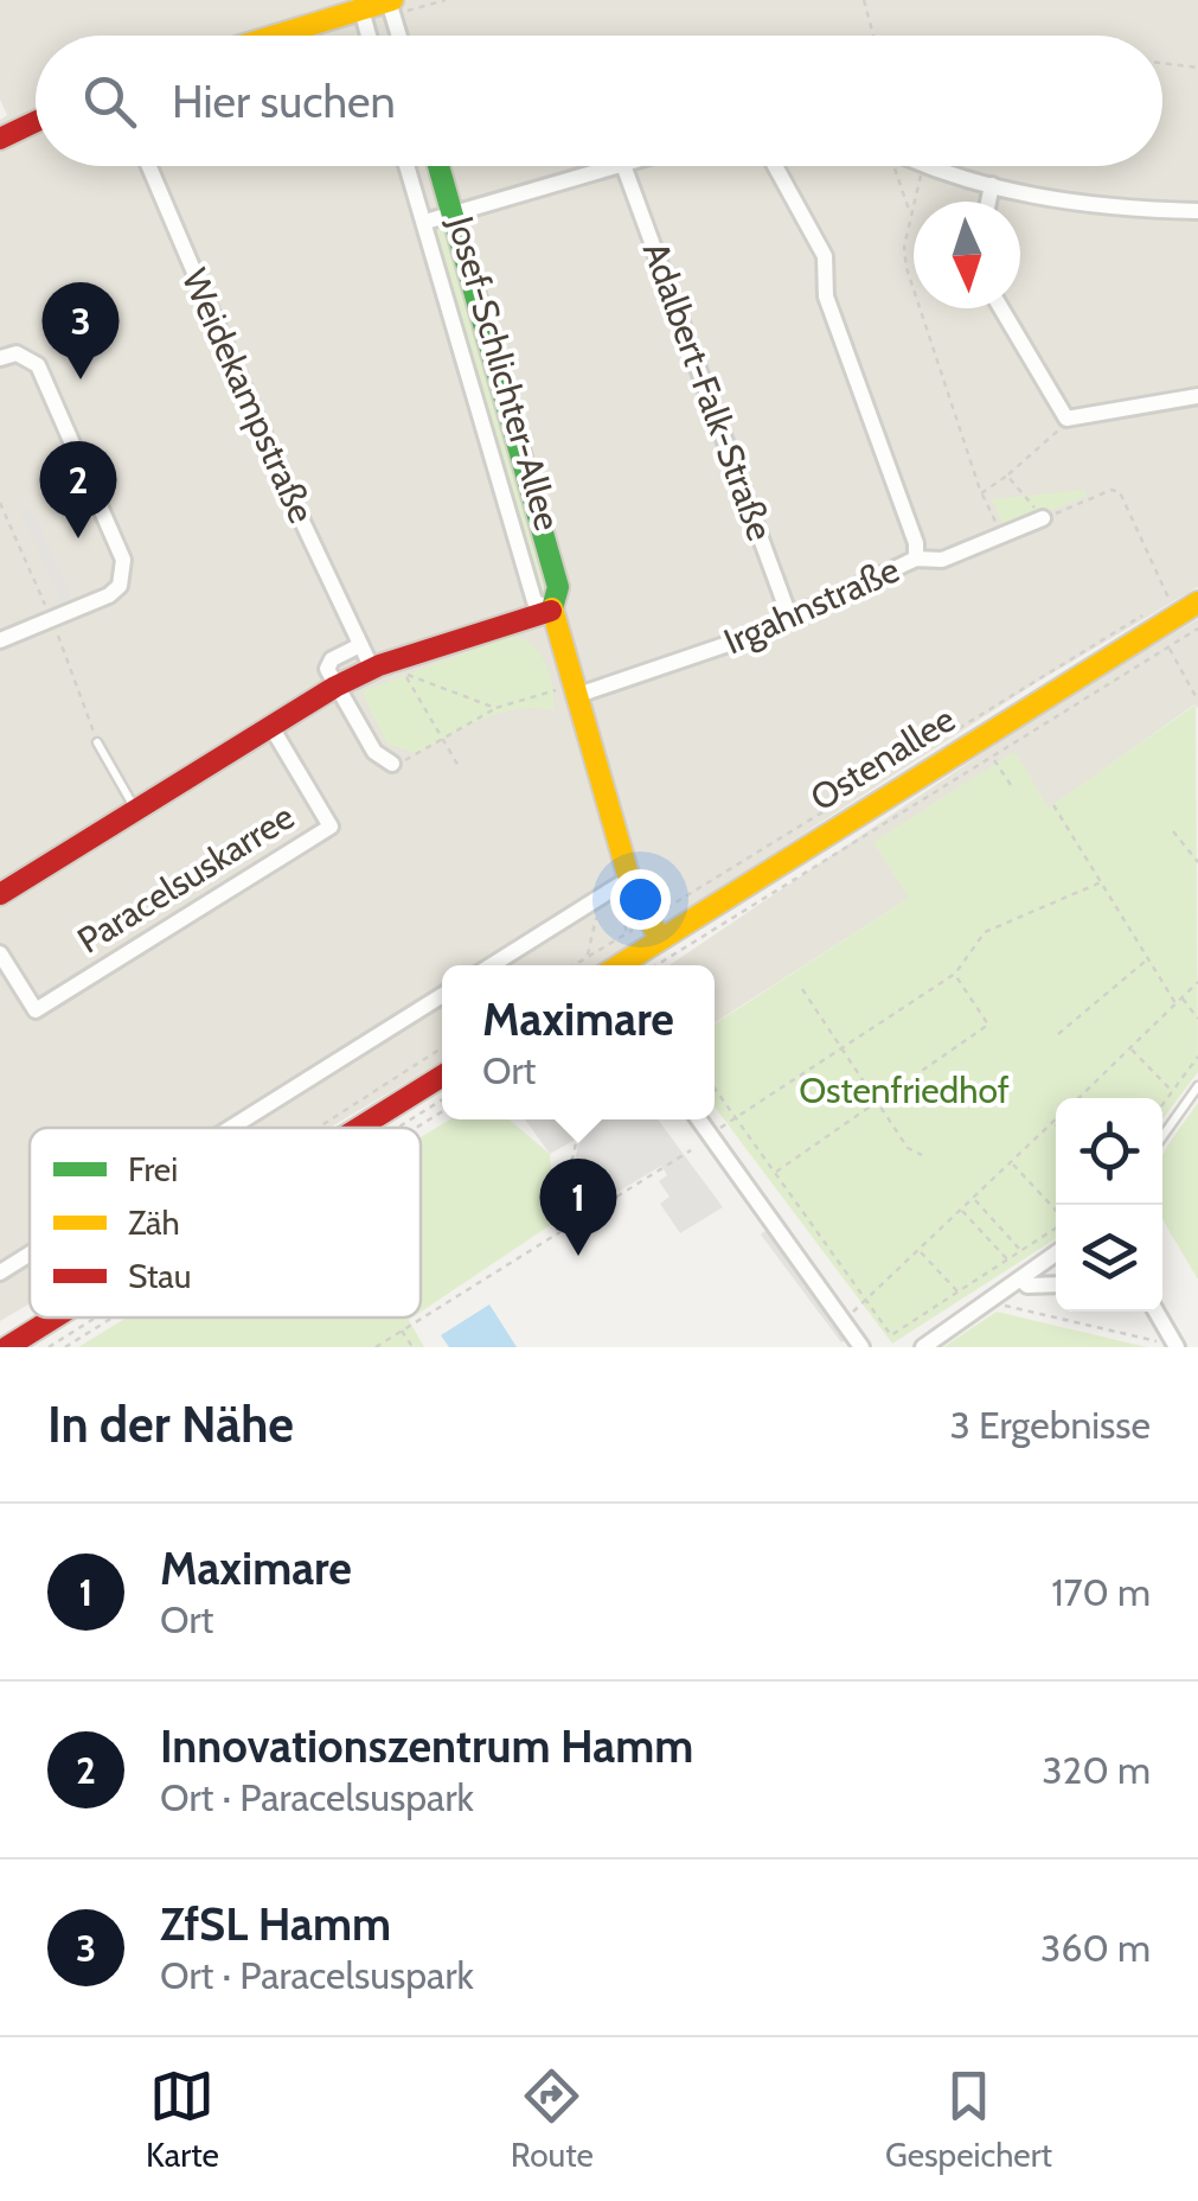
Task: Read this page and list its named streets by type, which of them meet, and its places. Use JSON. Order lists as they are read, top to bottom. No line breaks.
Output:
{"streets":{"street":["Josef-Schlichter-Allee","Adalbert-Falk-Straße","Weidekampstraße","Irgahnstraße","Ostenallee","Paracelsuskarree"]},"crossings":[["Josef-Schlichter-Allee","Irgahnstraße"],["Josef-Schlichter-Allee","Ostenallee"],["Adalbert-Falk-Straße","Irgahnstraße"]],"parks":["Ostenfriedhof"],"legend":["Frei","Zäh","Stau"],"north":"bottom","page":{"search":"Hier suchen","pins":["3","2","1"],"popup":["Maximare","Ort"],"heading":["In der Nähe","3 Ergebnisse"],"list":[{"mark":"1","name":"Maximare","note":"Ort","value":"170 m"},{"mark":"2","name":"Innovationszentrum Hamm","note":"Ort · Paracelsuspark","value":"320 m"},{"mark":"3","name":"ZfSL Hamm","note":"Ort · Paracelsuspark","value":"360 m"}],"nav":["Karte","Route","Gespeichert"]}}
